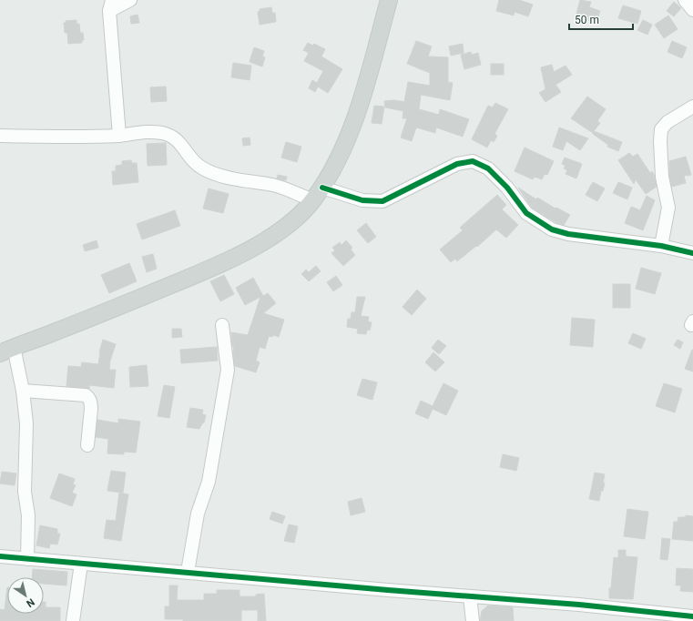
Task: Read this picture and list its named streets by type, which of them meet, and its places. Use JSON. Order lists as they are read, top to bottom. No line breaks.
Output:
{"scale_bar":"50 m","north":"bottom right"}
